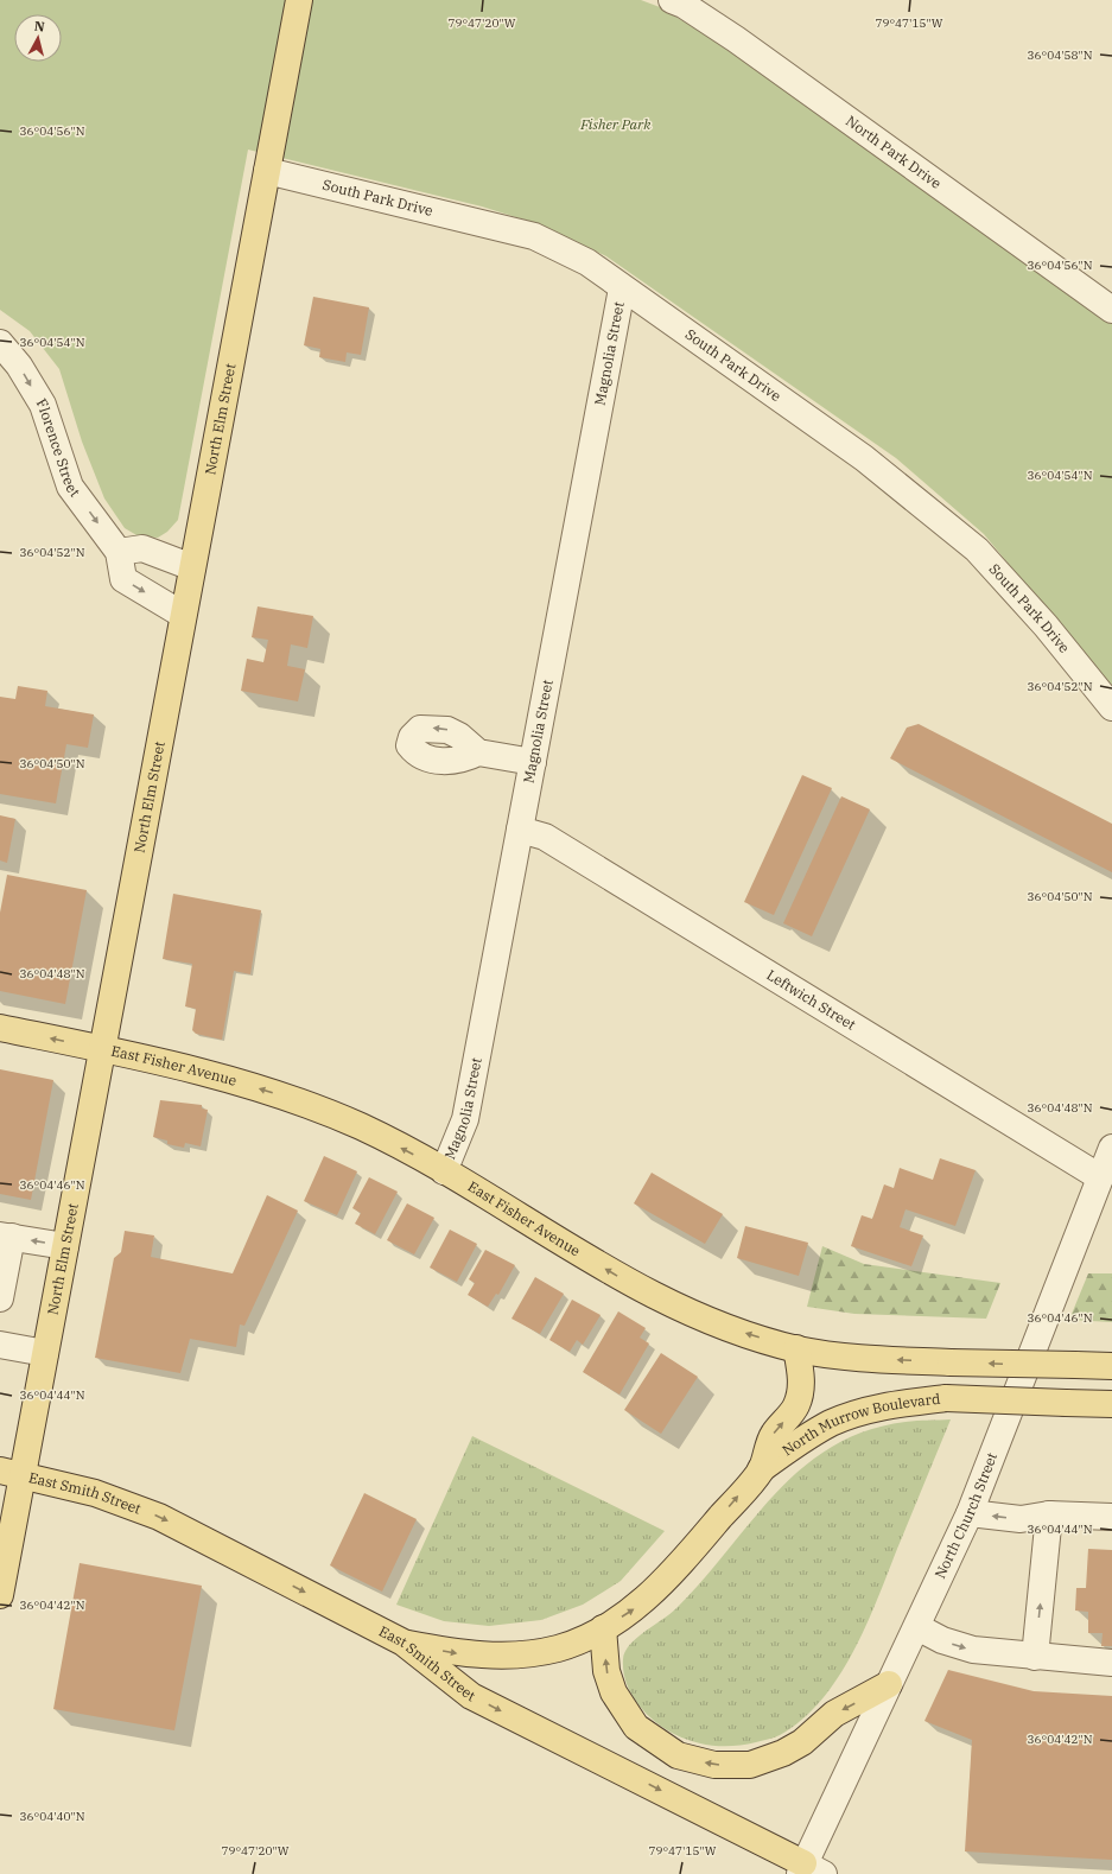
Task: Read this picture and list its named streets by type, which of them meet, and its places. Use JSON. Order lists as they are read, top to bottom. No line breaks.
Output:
{"streets":{"main road":["North Elm Street","East Fisher Avenue","North Murrow Boulevard","East Smith Street"],"street":["North Park Drive","South Park Drive","Magnolia Street","Florence Street","Leftwich Street","North Church Street"]},"crossings":[["South Park Drive","Magnolia Street"],["South Park Drive","North Elm Street"],["Magnolia Street","Leftwich Street"],["Magnolia Street","East Fisher Avenue"],["North Elm Street","Florence Street"],["North Elm Street","East Fisher Avenue"],["North Elm Street","East Smith Street"],["Leftwich Street","North Church Street"],["East Smith Street","North Church Street"]],"one_way":["Florence Street","East Fisher Avenue","East Smith Street"],"parks":["Fisher Park"],"north":"top","coordinates":["79°47'20\"W","79°47'15\"W","36°04'58\"N","36°04'56\"N","36°04'54\"N","36°04'52\"N","36°04'50\"N","36°04'48\"N","36°04'46\"N","36°04'44\"N","36°04'42\"N","36°04'40\"N"]}
